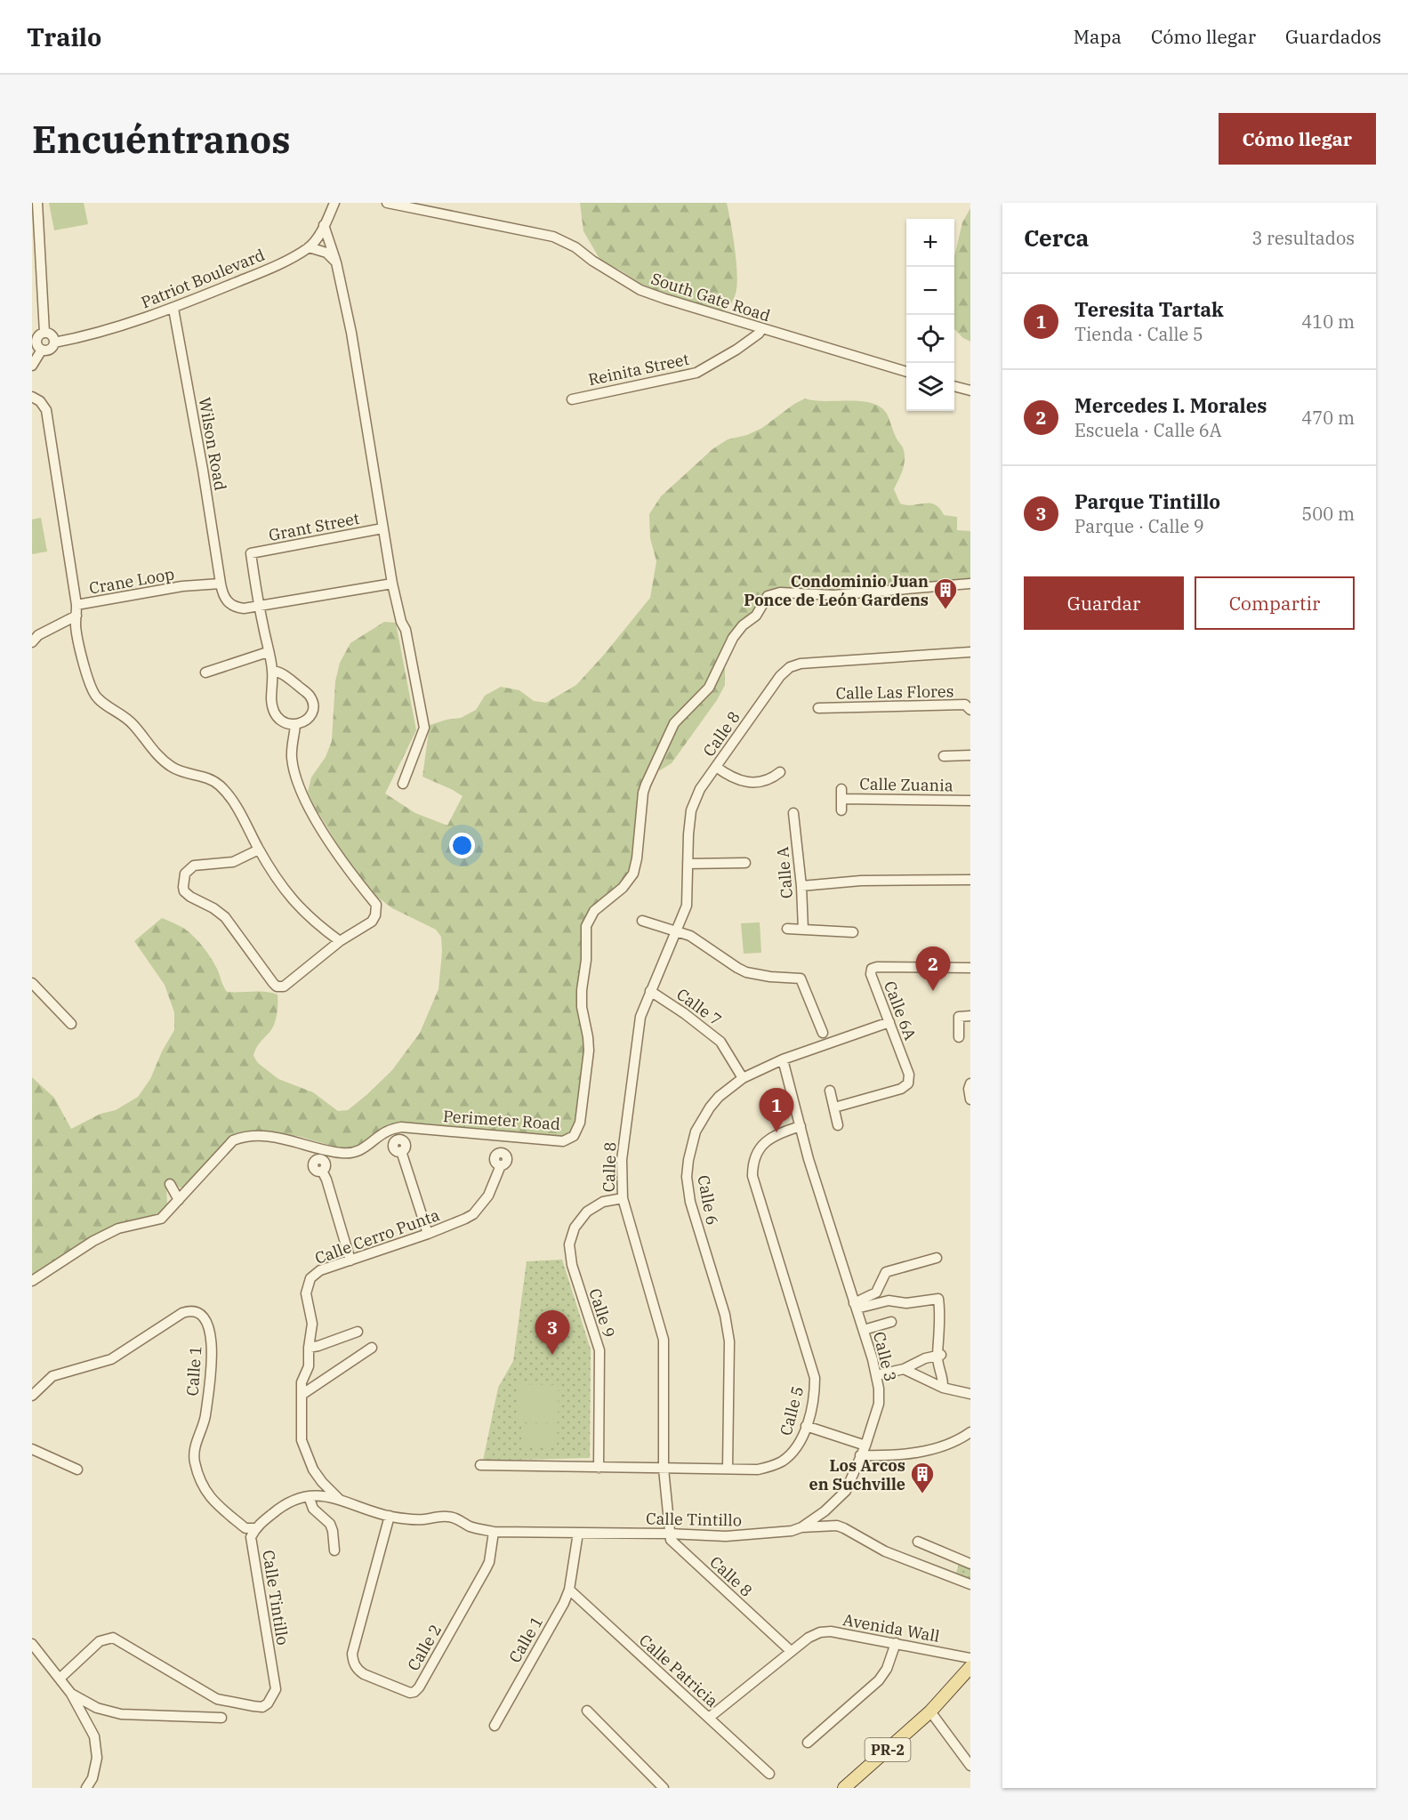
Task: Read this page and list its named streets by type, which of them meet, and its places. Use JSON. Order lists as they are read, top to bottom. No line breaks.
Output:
{"streets":{"main road":["PR-2"],"street":["Patriot Boulevard","South Gate Road","Reinita Street","Wilson Road","Grant Street","Crane Loop","Calle Las Flores","Calle 8","Calle Zuania","Calle A","Calle 7","Calle 6A","Perimeter Road","Calle 6","Calle Cerro Punta","Calle 9","Calle 3","Calle 1","Calle 5","Calle Tintillo","Avenida Wall","Calle 2","Calle Patricia"]},"crossings":[["Patriot Boulevard","Wilson Road"],["South Gate Road","Reinita Street"],["Wilson Road","Crane Loop"],["Calle 8","Calle 7"],["Calle 8","Calle 9"],["Calle 8","Calle 5"],["Calle 8","Calle Tintillo"],["Calle 8","Avenida Wall"],["Calle 7","Calle 6"],["Calle 6A","Calle 6"],["Calle 6","Calle 3"],["Calle 6","Calle 5"],["Calle Cerro Punta","Calle Tintillo"],["Calle 9","Calle 5"],["Calle 3","Calle 5"],["Calle 3","Calle Tintillo"],["Calle 1","Calle Tintillo"],["Calle 1","Calle Patricia"],["Calle Tintillo","Calle 2"],["Avenida Wall","Calle Patricia"]],"places":{"building":["Condominio Juan Ponce de León Gardens","Los Arcos en Suchville"]},"page":{"header":"Trailo","nav":["Mapa","Cómo llegar","Guardados"],"buttons":["Cómo llegar",["Guardar","Compartir"]],"title":"Encuéntranos","heading":["Cerca","3 resultados"],"map_buttons":["+","−"],"list":[{"mark":"1","name":"Teresita Tartak","note":"Tienda · Calle 5","value":"410 m"},{"mark":"2","name":"Mercedes I. Morales","note":"Escuela · Calle 6A","value":"470 m"},{"mark":"3","name":"Parque Tintillo","note":"Parque · Calle 9","value":"500 m"}],"pins":["2","1","3"]}}
